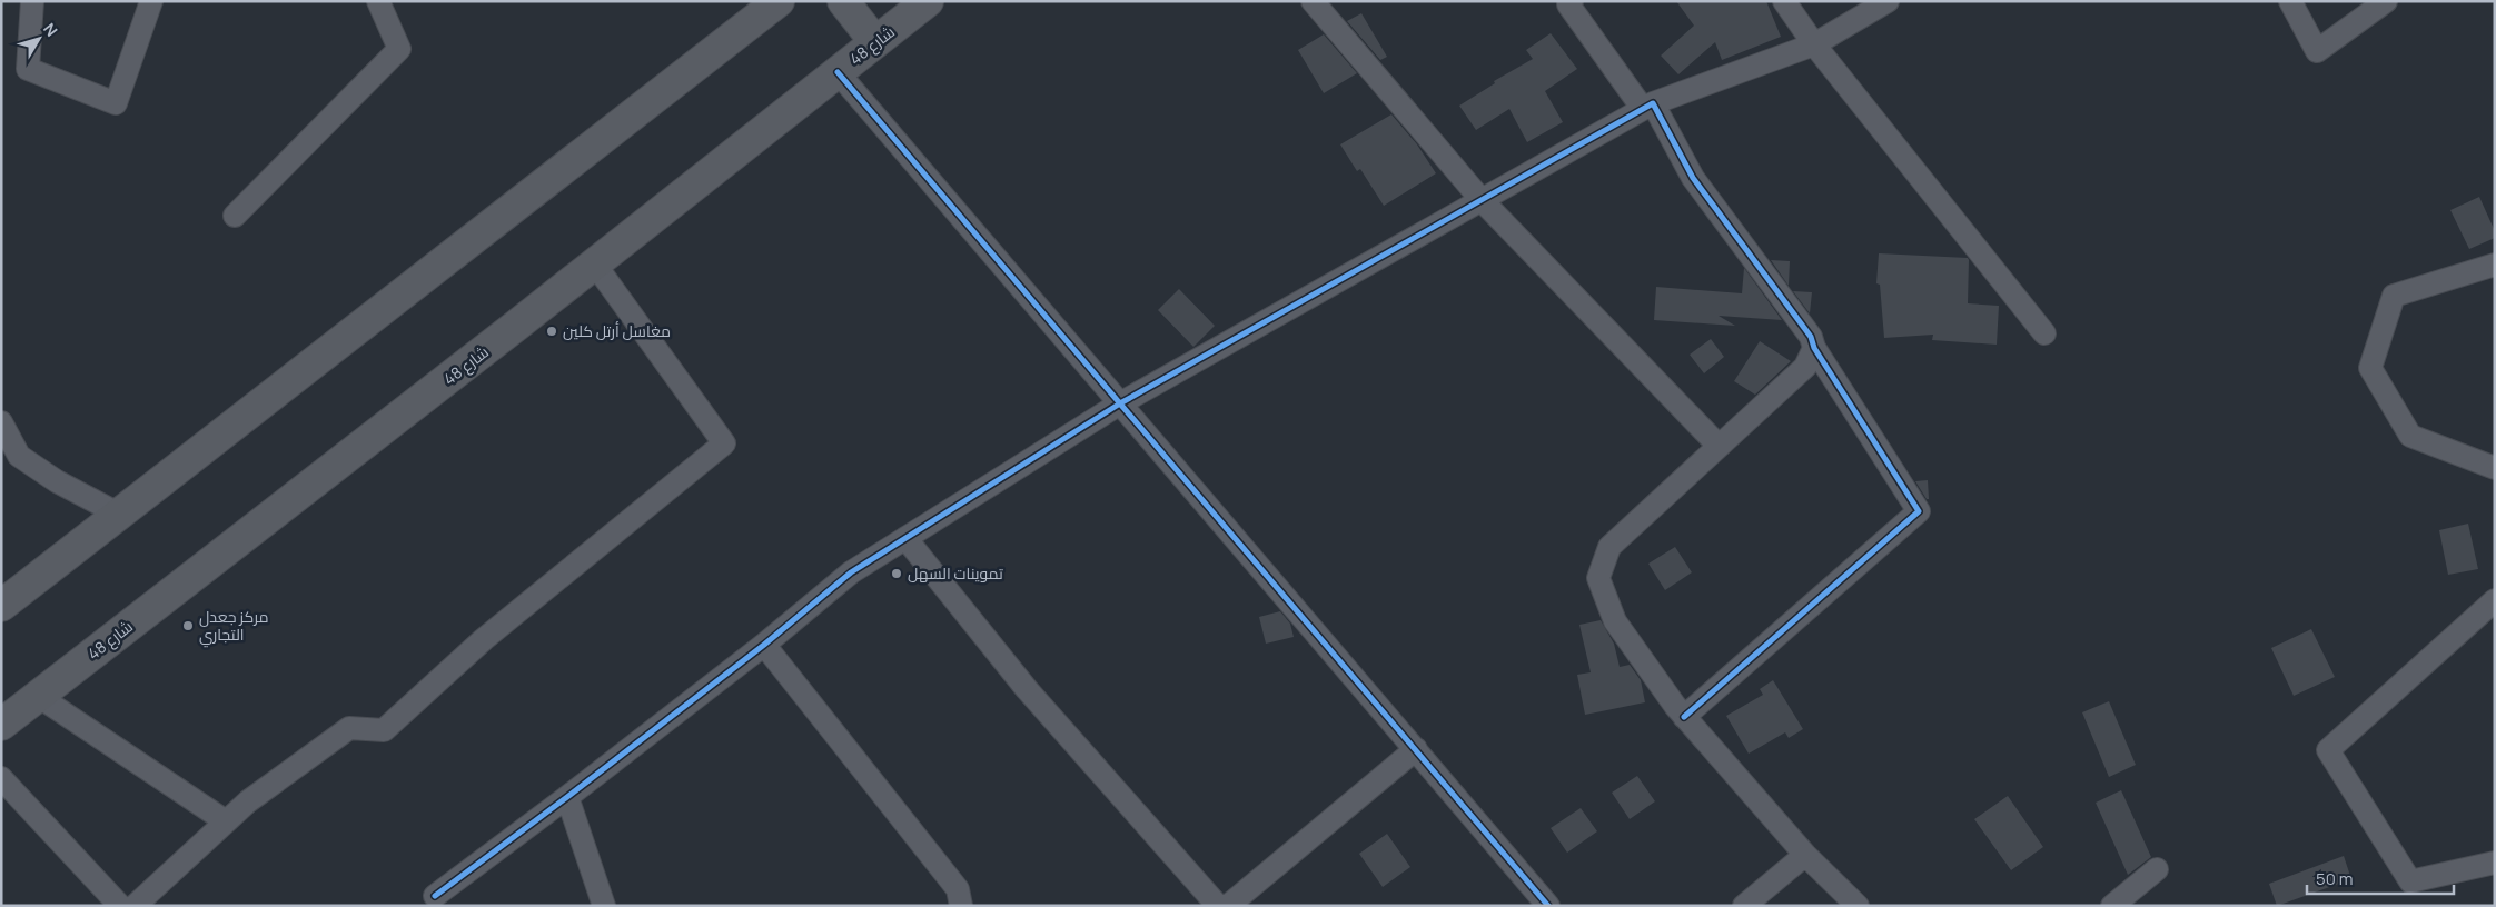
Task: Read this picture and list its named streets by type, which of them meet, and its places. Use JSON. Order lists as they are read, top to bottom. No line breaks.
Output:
{"streets":{"main road":["شارع 48"]},"places":["مغاسل أرتل كلين","تموينات السهل","مركز جعدل التجاري"],"scale_bar":"50 m","north":"top right"}
